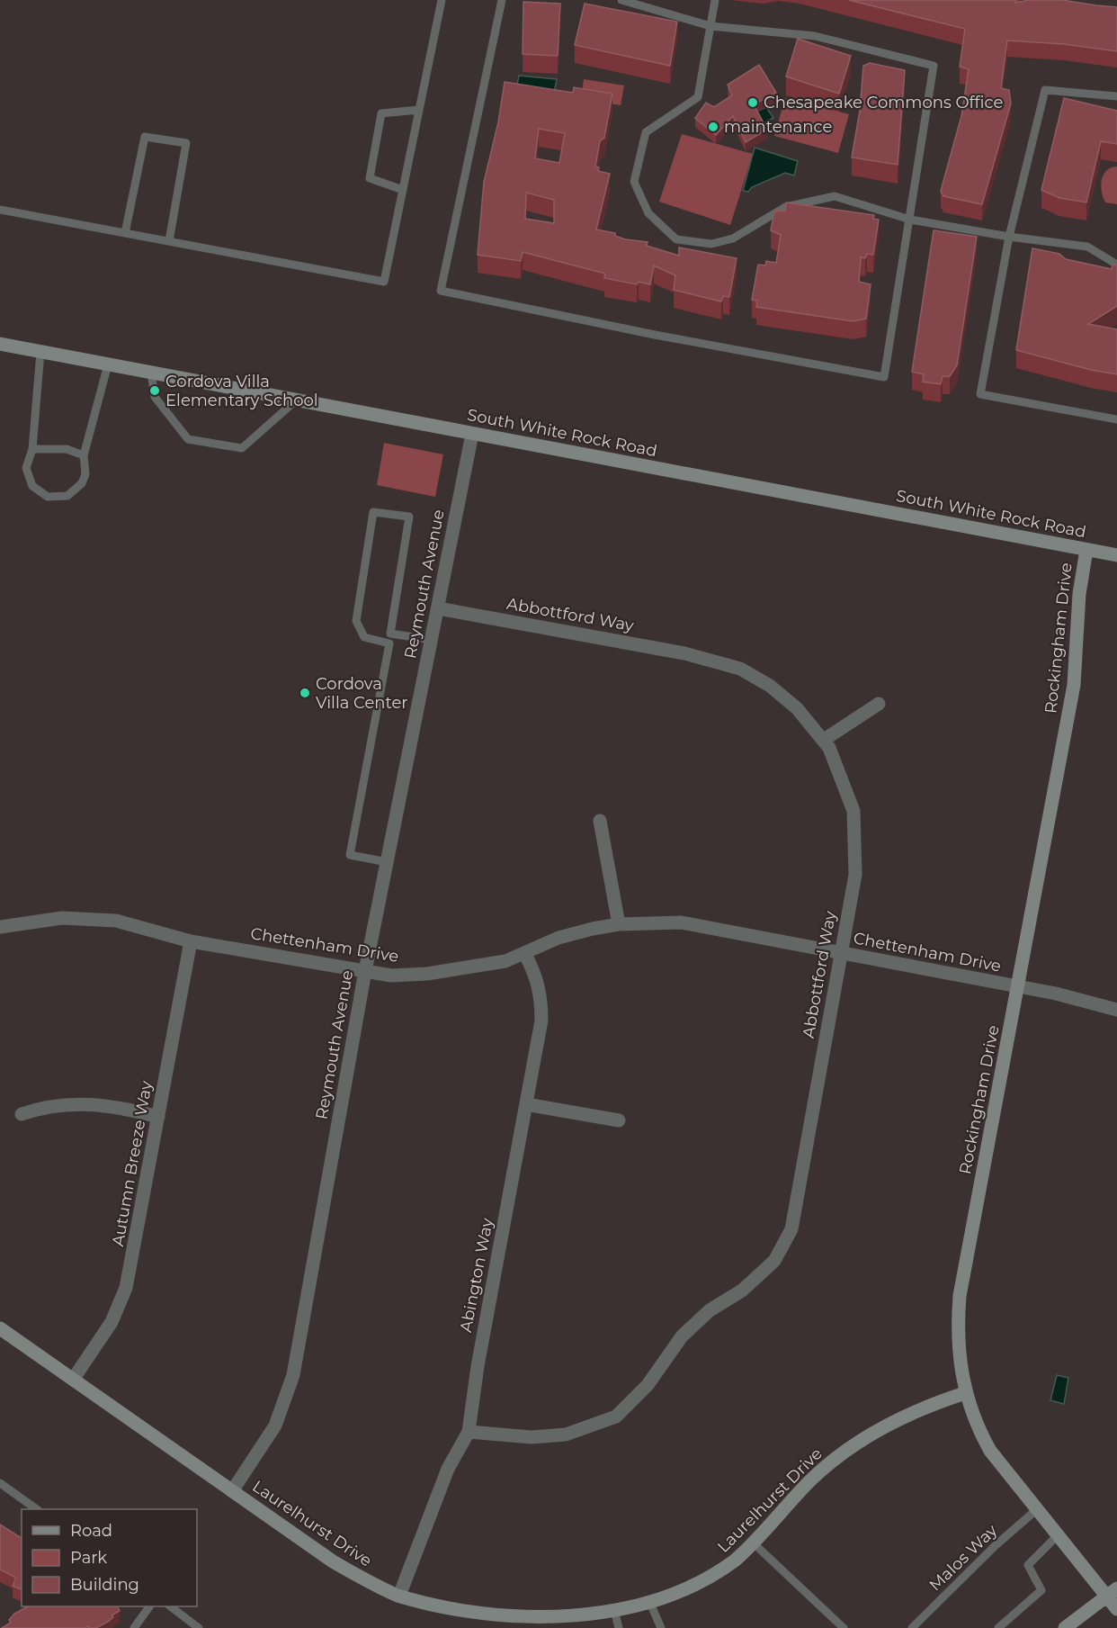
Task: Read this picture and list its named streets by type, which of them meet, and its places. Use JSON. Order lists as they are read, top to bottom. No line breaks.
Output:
{"streets":{"street":["South White Rock Road","Reymouth Avenue","Abbottford Way","Rockingham Drive","Chettenham Drive","Autumn Breeze Way","Abington Way","Laurelhurst Drive"],"lane":["Malos Way"]},"crossings":[["South White Rock Road","Reymouth Avenue"],["South White Rock Road","Rockingham Drive"],["Reymouth Avenue","Abbottford Way"],["Reymouth Avenue","Chettenham Drive"],["Reymouth Avenue","Laurelhurst Drive"],["Abbottford Way","Chettenham Drive"],["Abbottford Way","Abington Way"],["Rockingham Drive","Chettenham Drive"],["Rockingham Drive","Laurelhurst Drive"],["Rockingham Drive","Malos Way"],["Chettenham Drive","Autumn Breeze Way"],["Chettenham Drive","Abington Way"],["Autumn Breeze Way","Laurelhurst Drive"],["Abington Way","Laurelhurst Drive"]],"places":["Chesapeake Commons Office","maintenance","Cordova Villa Elementary School","Cordova Villa Center"],"legend":["Road","Park","Building"]}
